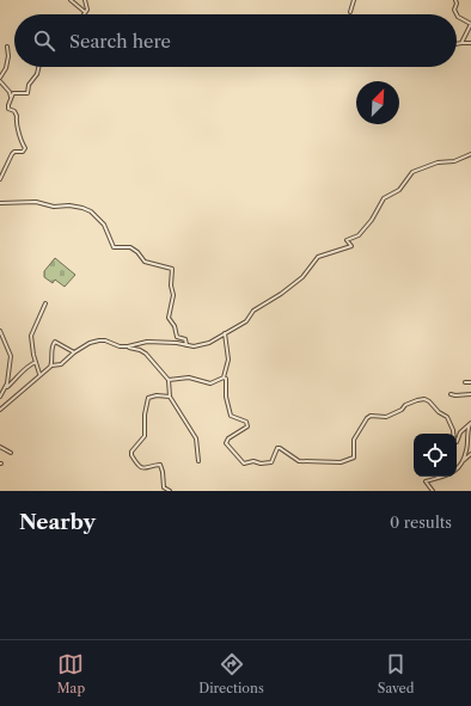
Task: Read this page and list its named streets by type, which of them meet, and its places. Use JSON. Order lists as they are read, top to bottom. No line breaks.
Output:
{"north":"top right","page":{"search":"Search here","heading":["Nearby","0 results"],"nav":["Map","Directions","Saved"]}}
